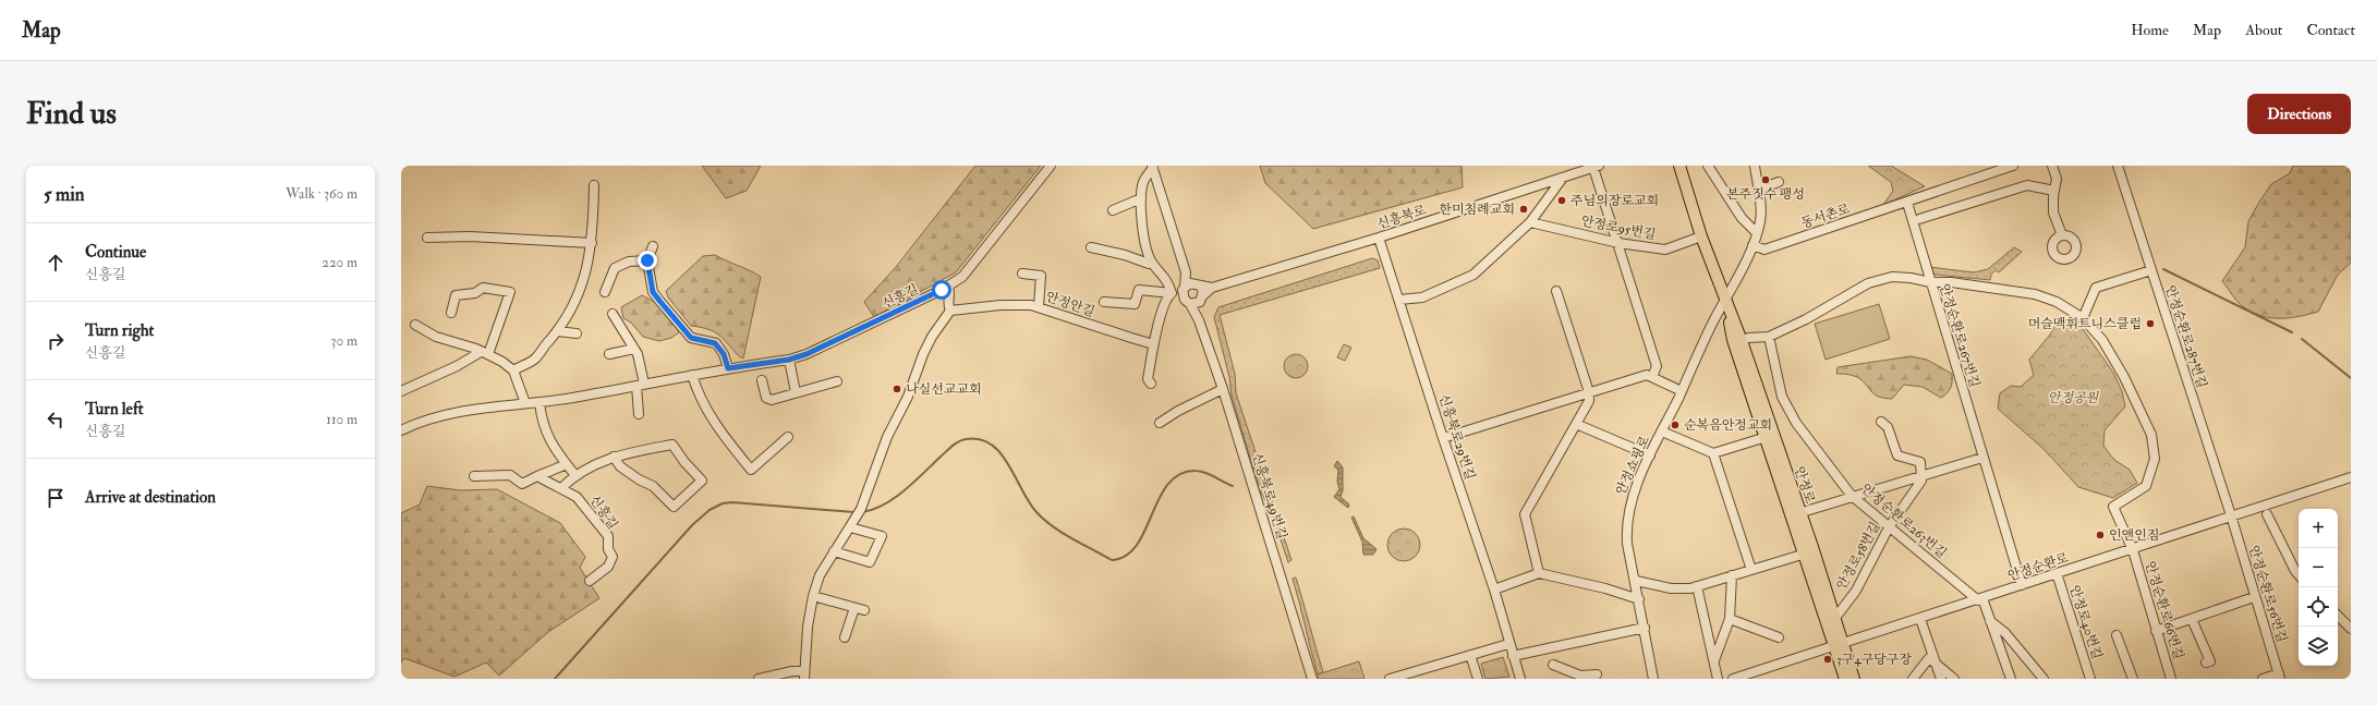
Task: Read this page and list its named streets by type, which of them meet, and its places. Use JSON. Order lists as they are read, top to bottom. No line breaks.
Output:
{"streets":{"main road":["안정로"],"street":["동서촌로","신흥북로","안정로95번길","신흥길","안정안길","안정순환로267번길","안정순환로287번길","신흥북로29번길","안정쇼핑로","신흥북로49번길","안정순환로263번길","안정로58번길","안정순환로","안정순환로56번길","안정순환로66번길","안정로40번길"]},"crossings":[["동서촌로","안정순환로267번길"],["신흥북로","신흥북로29번길"],["안정로95번길","안정로"],["안정순환로267번길","안정순환로"],["안정순환로287번길","안정순환로"],["안정순환로287번길","안정순환로56번길"],["안정쇼핑로","안정로"],["안정로","안정로58번길"],["안정로","안정순환로"],["안정순환로263번길","안정로58번길"],["안정순환로263번길","안정순환로"],["안정순환로","안정순환로56번길"],["안정순환로","안정순환로66번길"],["안정순환로","안정로40번길"]],"parks":["안정공원"],"places":["본주짓수 팽성","주님의장로교회","한미침례교회","머슬맥휘트니스클럽","나실선교교회","순복음안정교회","인앤인짐","3구4구당구장"],"page":{"header":"Map","nav":["Home","Map","About","Contact"],"buttons":"Directions","title":"Find us","heading":["5 min","Walk · 360 m"],"list":[["Continue","신흥길","220 m"],["Turn right","신흥길","30 m"],["Turn left","신흥길","110 m"],"Arrive at destination"],"map_buttons":["+","−"]}}
